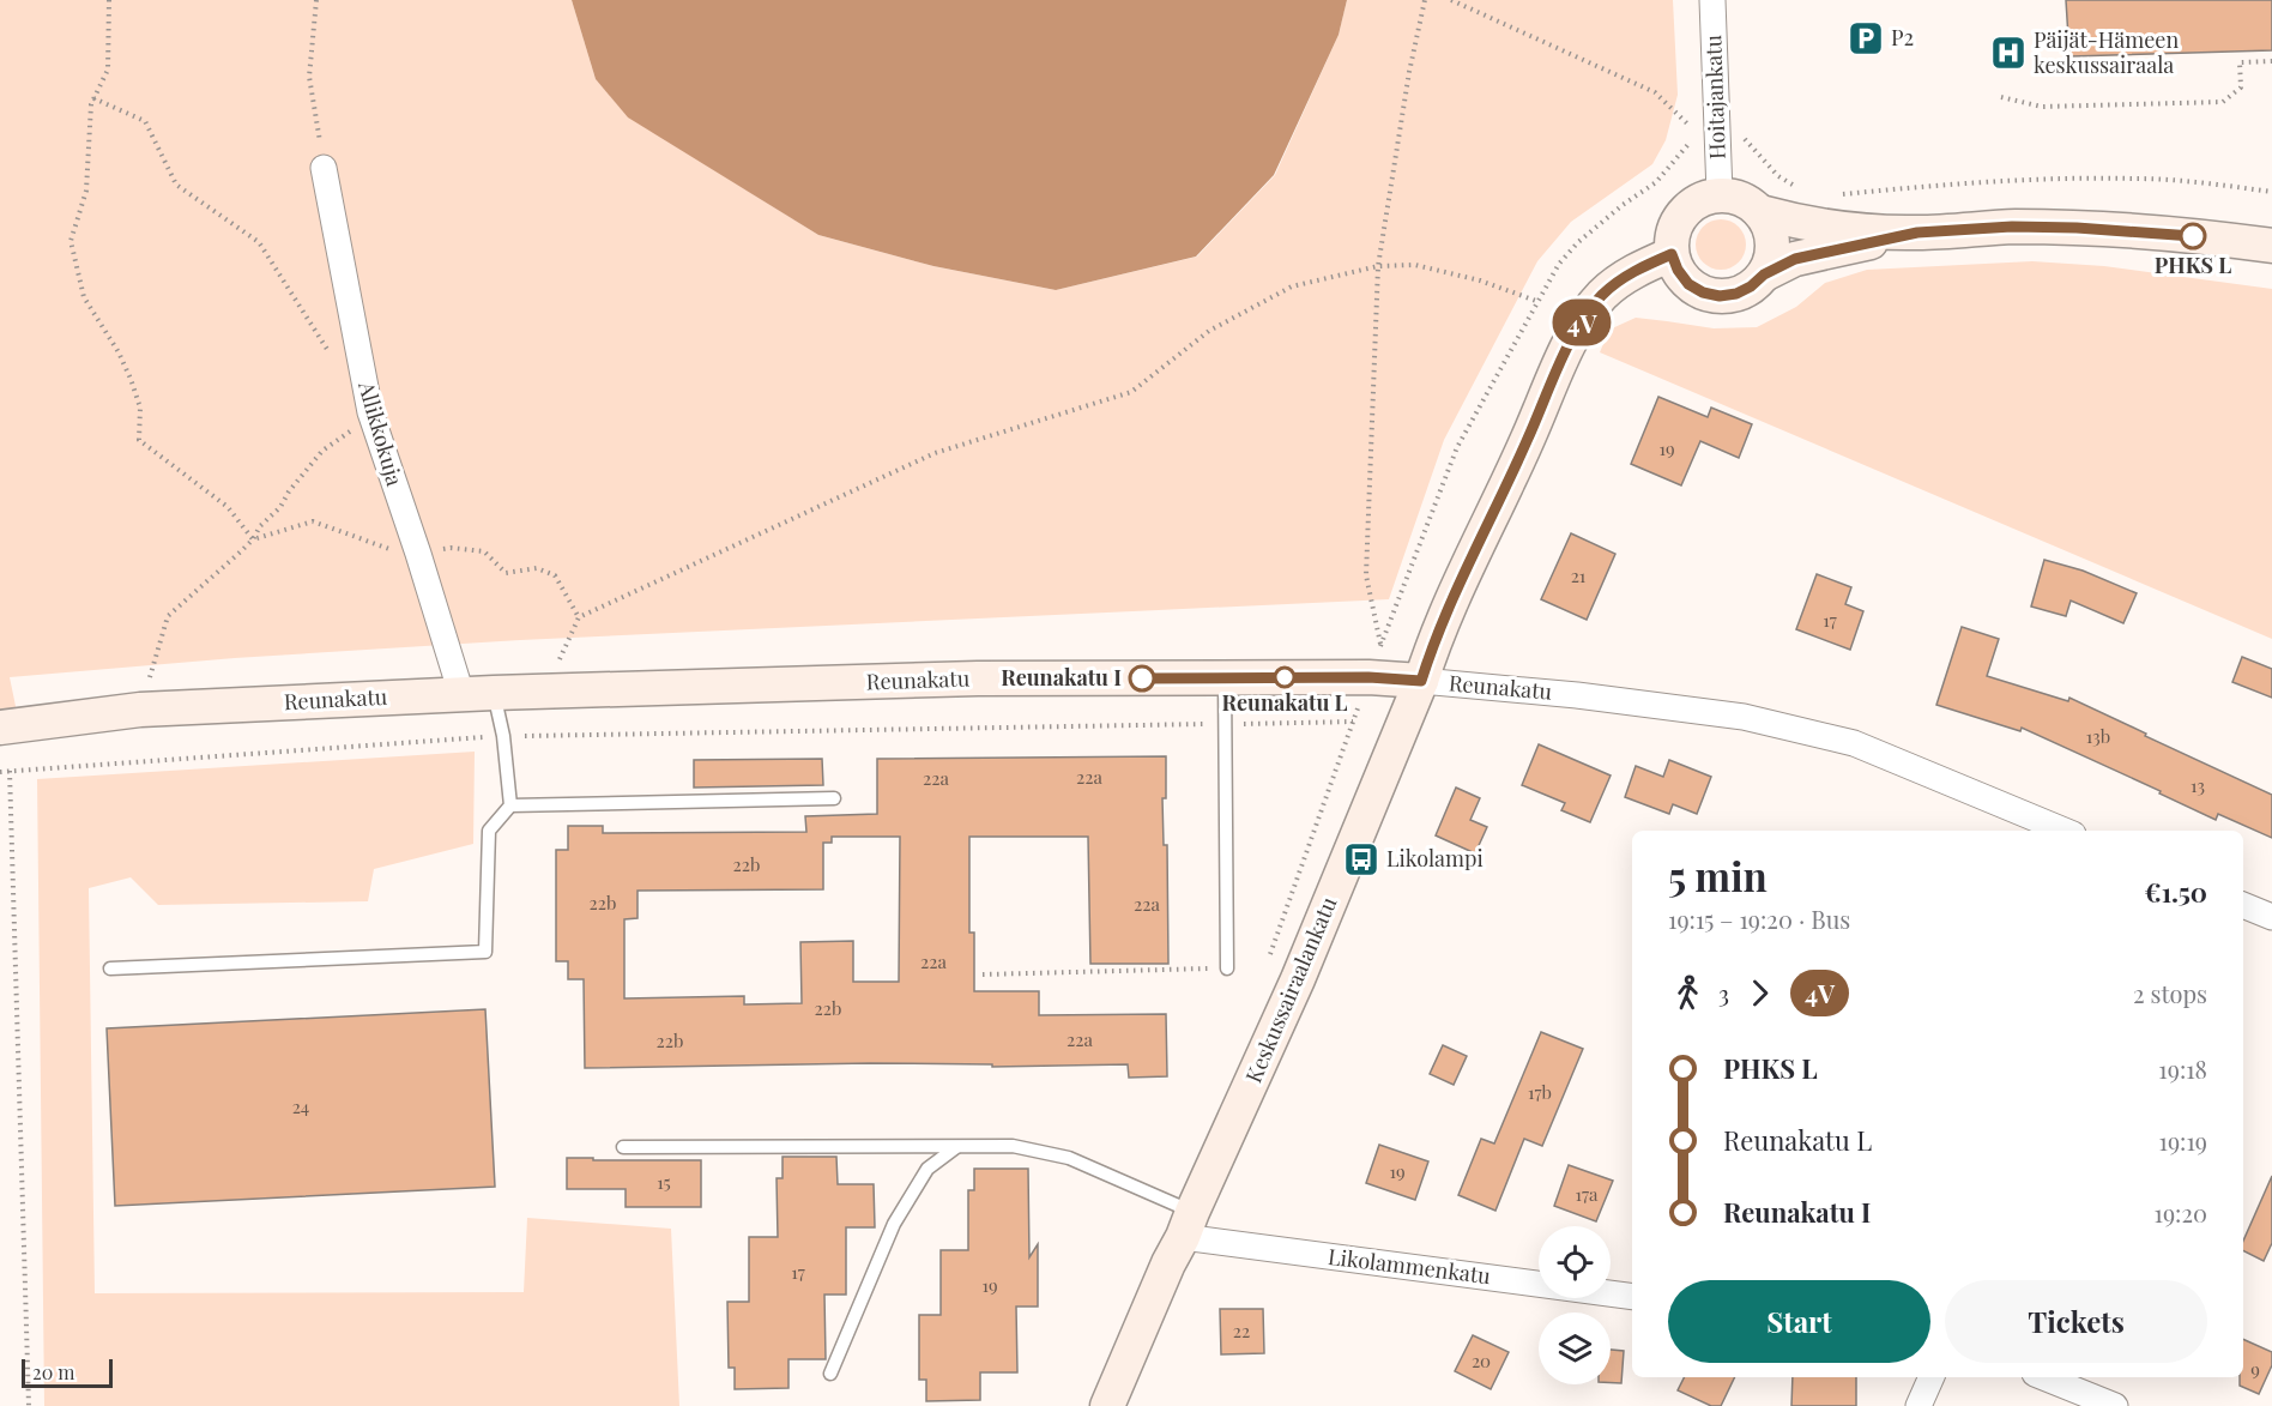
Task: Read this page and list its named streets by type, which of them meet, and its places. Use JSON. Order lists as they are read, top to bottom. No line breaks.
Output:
{"streets":{"street":["Hoitajankatu","Allikkokuja","Reunakatu","Keskussairaalankatu","Likolammenkatu"]},"crossings":[["Hoitajankatu","Keskussairaalankatu"],["Allikkokuja","Reunakatu"],["Reunakatu","Keskussairaalankatu"],["Keskussairaalankatu","Likolammenkatu"]],"places":{"parking":["P2"],"hospital":["Päijät-Hämeen keskussairaala"],"other":["PHKS L","Reunakatu L","Reunakatu I"],"bus stop":["Likolampi"]},"lines":["bus line 4V"],"house_numbers":["19","21","17","13b","22a","22a","13","22b","22b","22a","22a","22b","22a","22b","17b","24","19","15","17a","17","19","22","20","9"],"scale_bar":"20 m","page":{"on_map":"4V","heading":["5 min","19:15 – 19:20 · Bus","€1.50"],"legs":["3","4V","2 stops"],"list":[{"name":"PHKS L","value":"19:18"},{"name":"Reunakatu L","value":"19:19"},{"name":"Reunakatu I","value":"19:20"}],"buttons":["Start","Tickets"],"scale":"20 m"}}
